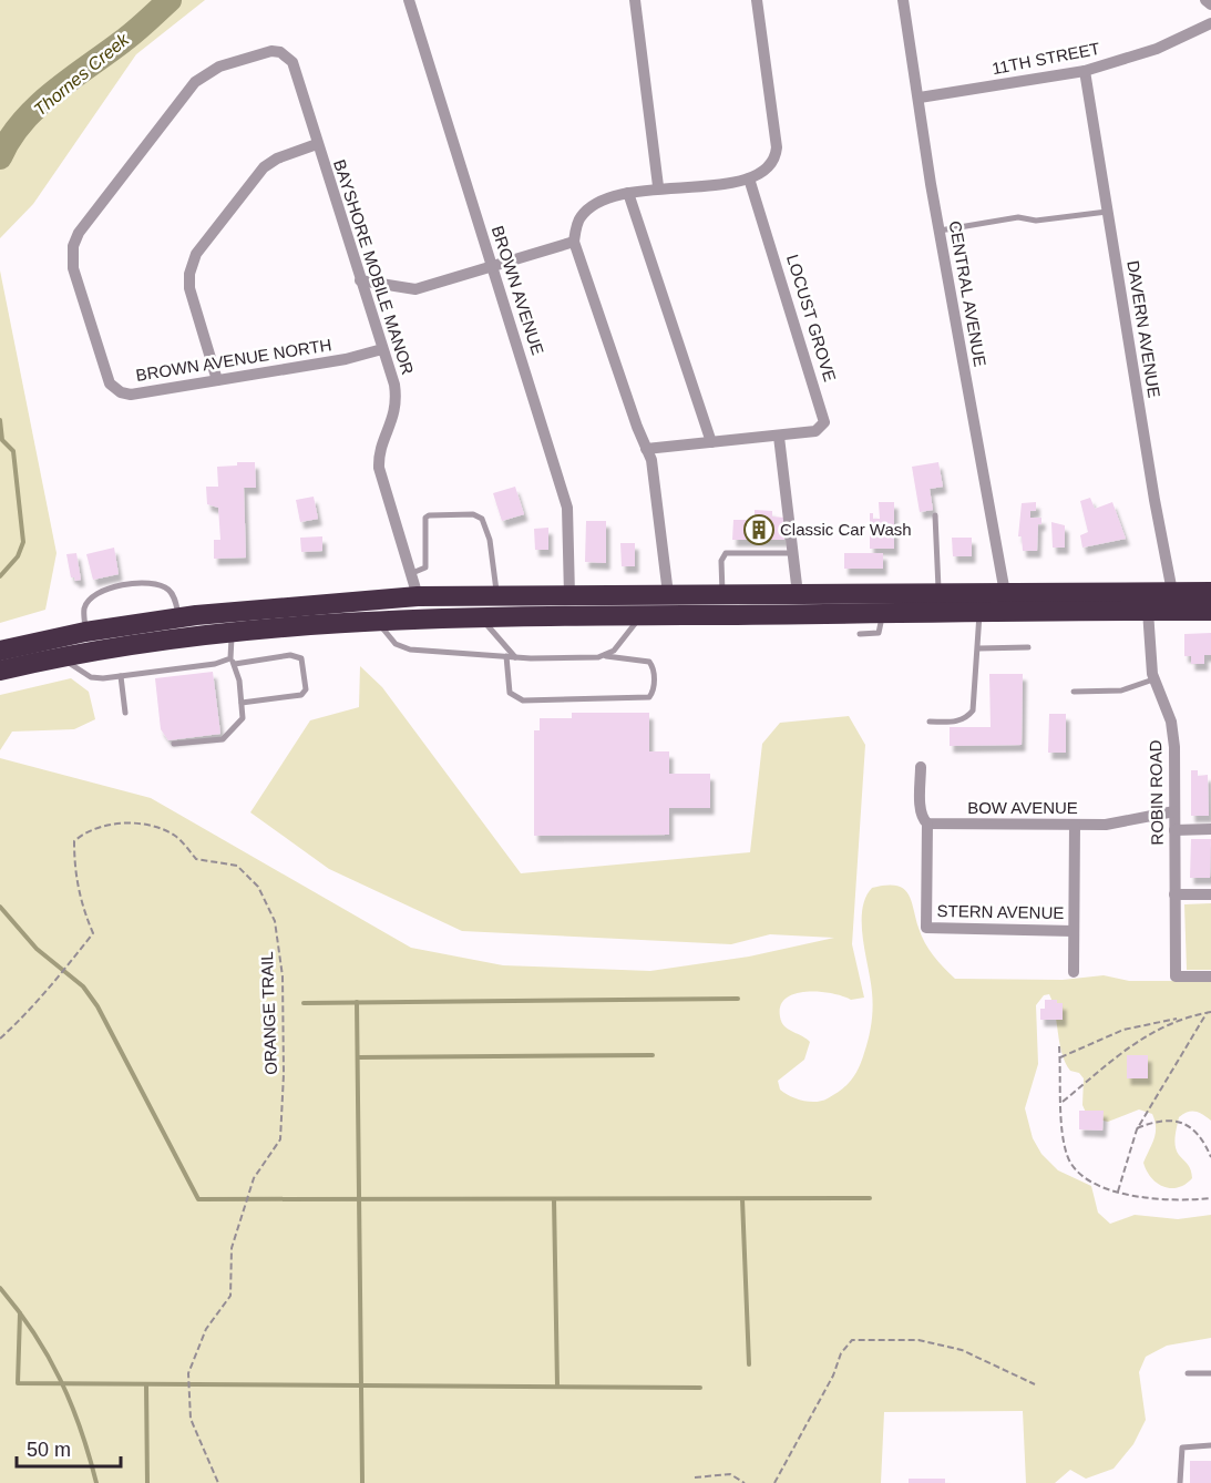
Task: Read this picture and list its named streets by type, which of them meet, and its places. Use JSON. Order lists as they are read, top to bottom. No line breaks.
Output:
{"streets":{"street":["11TH STREET","BAYSHORE MOBILE MANOR","BROWN AVENUE","CENTRAL AVENUE","LOCUST GROVE","DAVERN AVENUE","BROWN AVENUE NORTH","ROBIN ROAD","BOW AVENUE","STERN AVENUE"],"path":["ORANGE TRAIL"]},"crossings":[["11TH STREET","CENTRAL AVENUE"],["11TH STREET","DAVERN AVENUE"],["BAYSHORE MOBILE MANOR","BROWN AVENUE NORTH"],["ROBIN ROAD","BOW AVENUE"],["BOW AVENUE","STERN AVENUE"]],"water":["Thornes Creek"],"places":{"building":["Classic Car Wash"]},"scale_bar":"50 m"}
